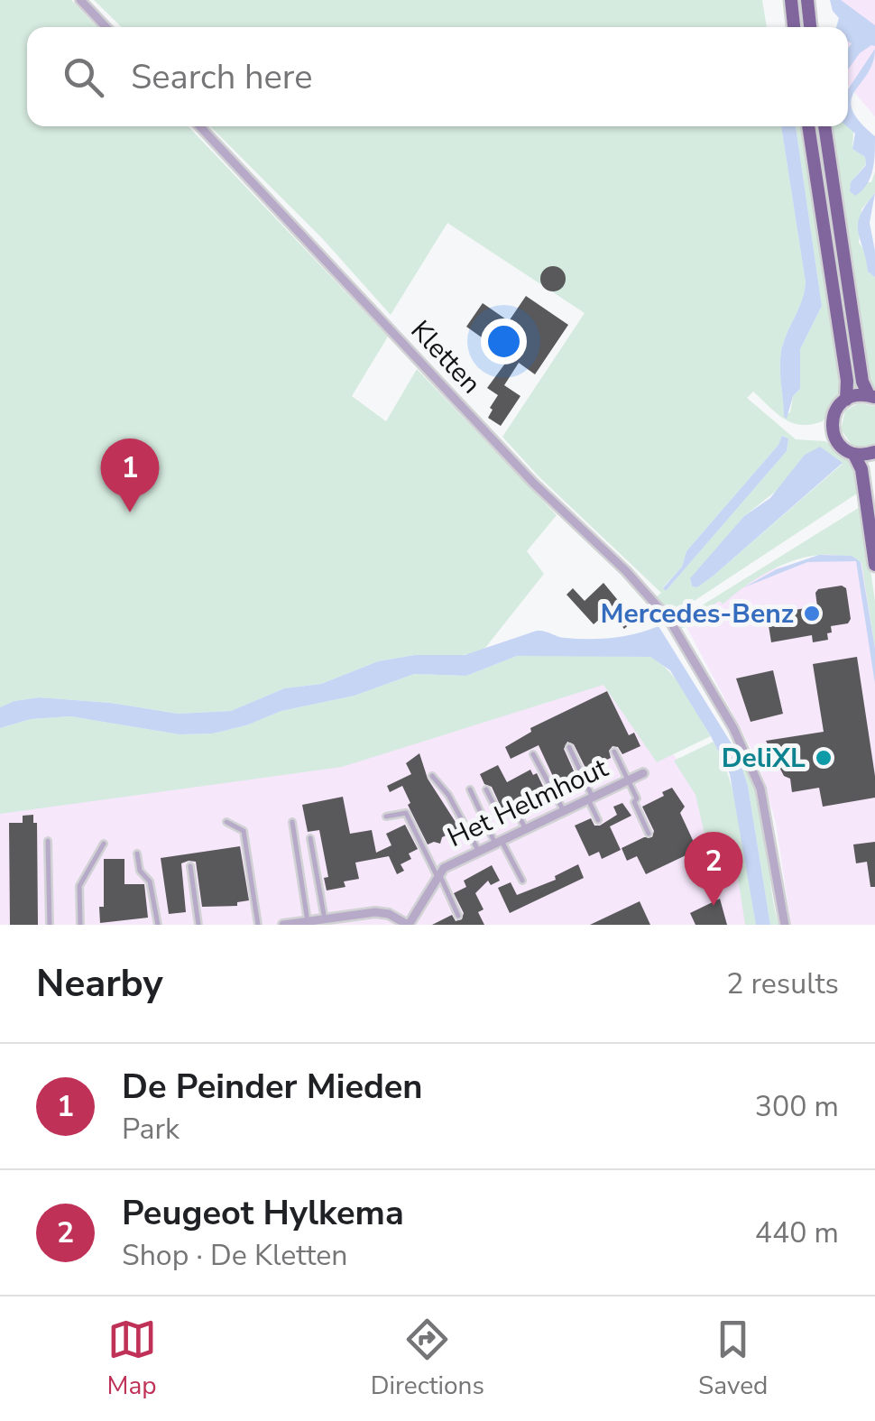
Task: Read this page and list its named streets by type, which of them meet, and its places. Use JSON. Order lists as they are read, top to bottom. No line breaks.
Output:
{"streets":{"street":["Kletten","Het Helmhout"]},"places":["Mercedes-Benz","DeliXL"],"page":{"search":"Search here","pins":["1","2"],"heading":["Nearby","2 results"],"list":[{"mark":"1","name":"De Peinder Mieden","note":"Park","value":"300 m"},{"mark":"2","name":"Peugeot Hylkema","note":"Shop · De Kletten","value":"440 m"}],"nav":["Map","Directions","Saved"]}}
